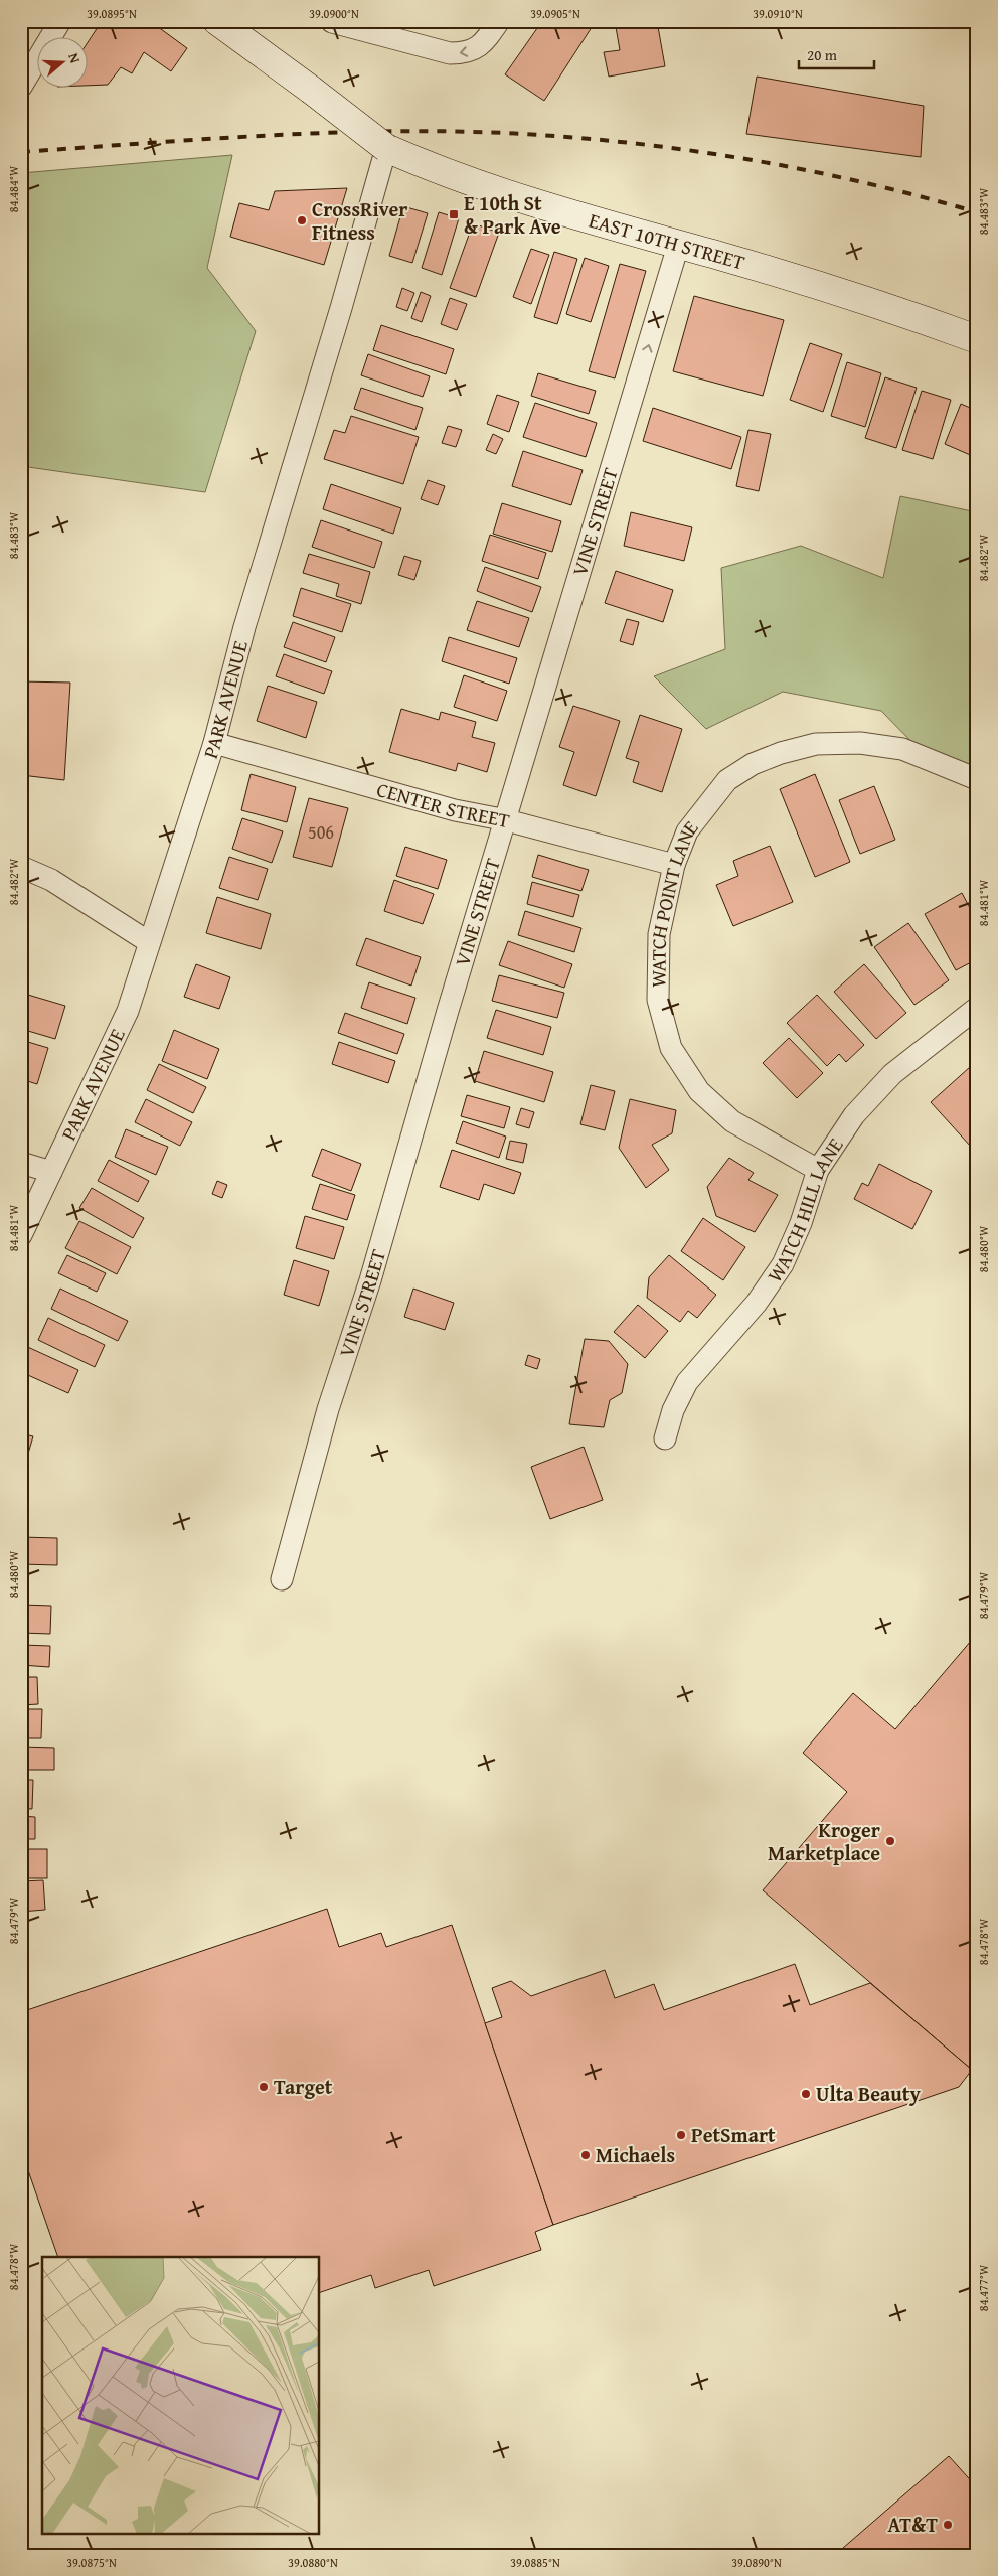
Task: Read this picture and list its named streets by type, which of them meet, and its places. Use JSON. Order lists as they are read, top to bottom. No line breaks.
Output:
{"streets":{"main road":["EAST 10TH STREET"],"street":["VINE STREET","PARK AVENUE","CENTER STREET","WATCH POINT LANE","WATCH HILL LANE"]},"crossings":[["EAST 10TH STREET","VINE STREET"],["EAST 10TH STREET","PARK AVENUE"],["VINE STREET","CENTER STREET"],["PARK AVENUE","CENTER STREET"],["CENTER STREET","WATCH POINT LANE"],["WATCH POINT LANE","WATCH HILL LANE"]],"one_way":["VINE STREET"],"places":{"transit":["E 10th St & Park Ave"],"other":["CrossRiver Fitness","Kroger Marketplace","Target","Ulta Beauty","PetSmart","Michaels","AT&T"]},"house_numbers":["506"],"scale_bar":"20 m","north":"right","coordinates":["39.0895°N","39.0900°N","39.0905°N","39.0910°N","84.484°W","84.483°W","84.482°W","84.481°W","84.480°W","84.479°W","84.478°W","84.477°W","39.0875°N","39.0880°N","39.0885°N","39.0890°N"]}
